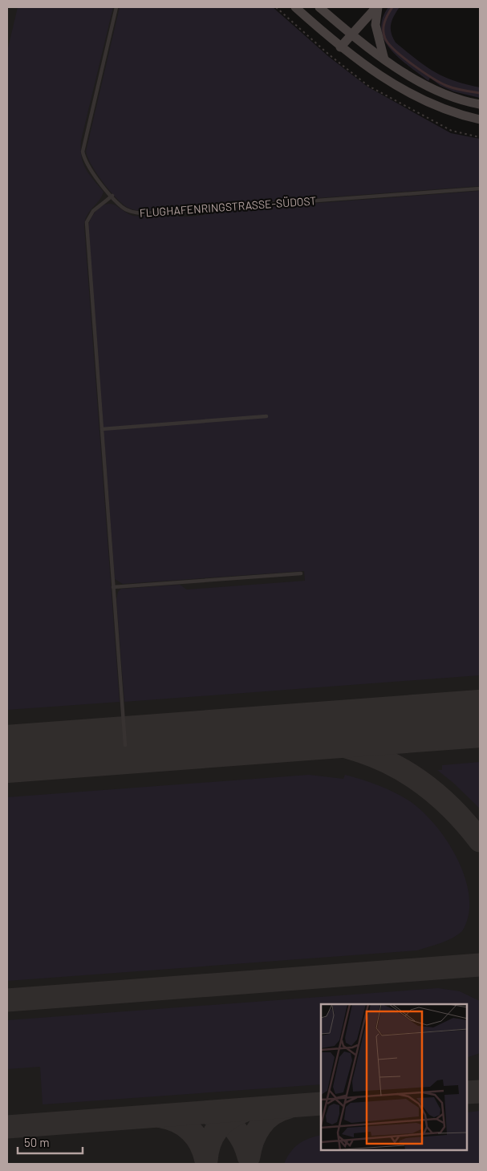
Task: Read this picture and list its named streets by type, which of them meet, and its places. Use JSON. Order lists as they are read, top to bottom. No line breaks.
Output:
{"streets":{"lane":["FLUGHAFENRINGSTRASSE-SÜDOST"]},"scale_bar":"50 m"}
